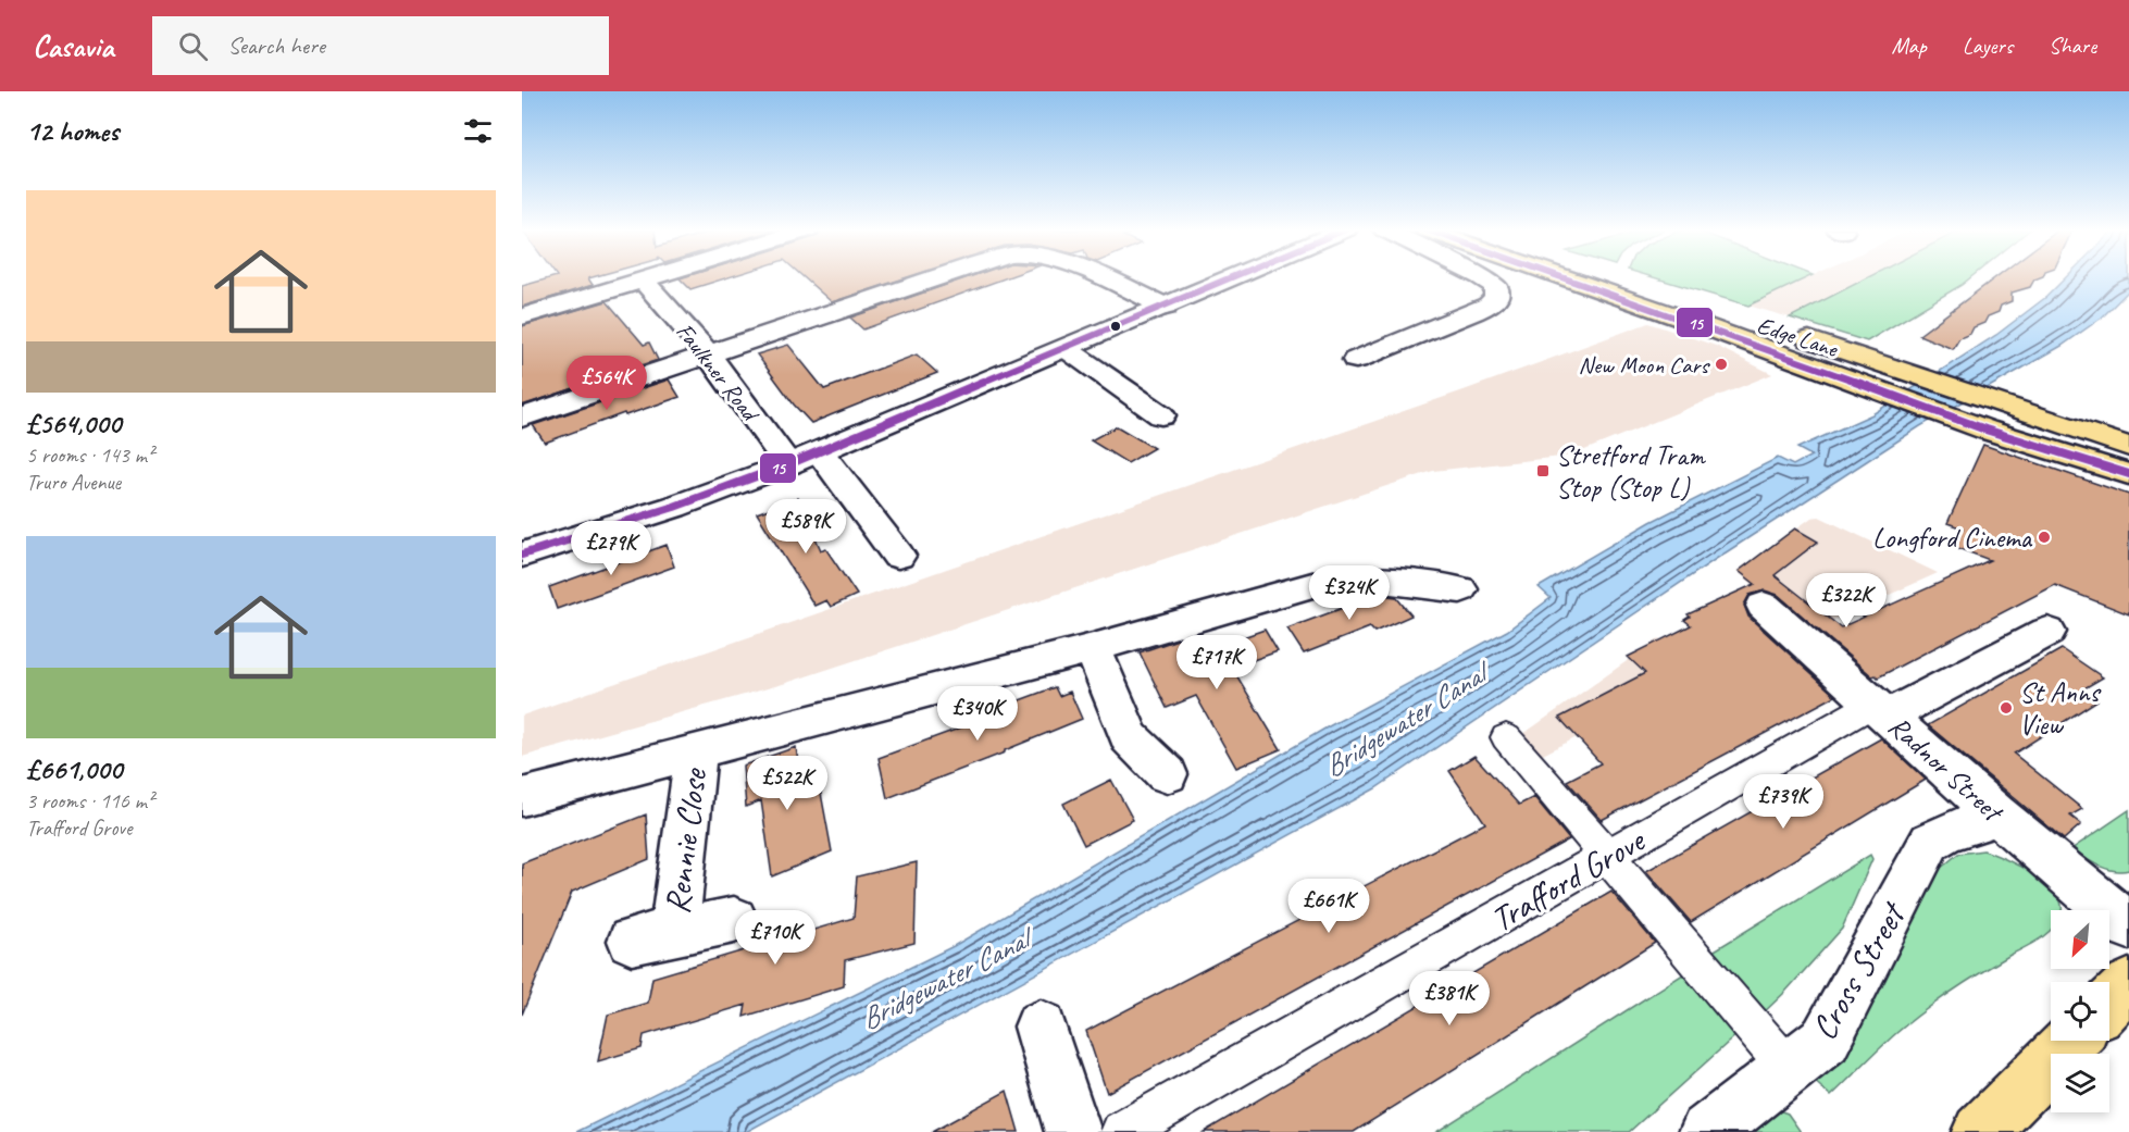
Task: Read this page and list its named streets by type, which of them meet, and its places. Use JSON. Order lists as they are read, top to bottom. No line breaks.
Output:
{"streets":{"highway":["Edge Lane"],"street":["Faulkner Road","Radnor Street","Rennie Close","Trafford Grove","Cross Street"]},"crossings":[["Radnor Street","Trafford Grove"],["Radnor Street","Cross Street"]],"water":["Bridgewater Canal"],"places":{"other":["New Moon Cars","Longford Cinema","St Anns View"],"transit":["Stretford Tram Stop (Stop L)"]},"lines":["transit line 15"],"north":"bottom left","page":{"header":"Casavia","search":"Search here","nav":["Map","Layers","Share"],"heading":"12 homes","list":[{"name":"£564,000","note":"5 rooms · 143 m² · Truro Avenue"},{"name":"£661,000","note":"3 rooms · 116 m² · Trafford Grove"}],"price":["£564K","£589K","£279K","£324K","£322K","£717K","£340K","£522K","£739K","£661K","£710K","£381K"]}}
